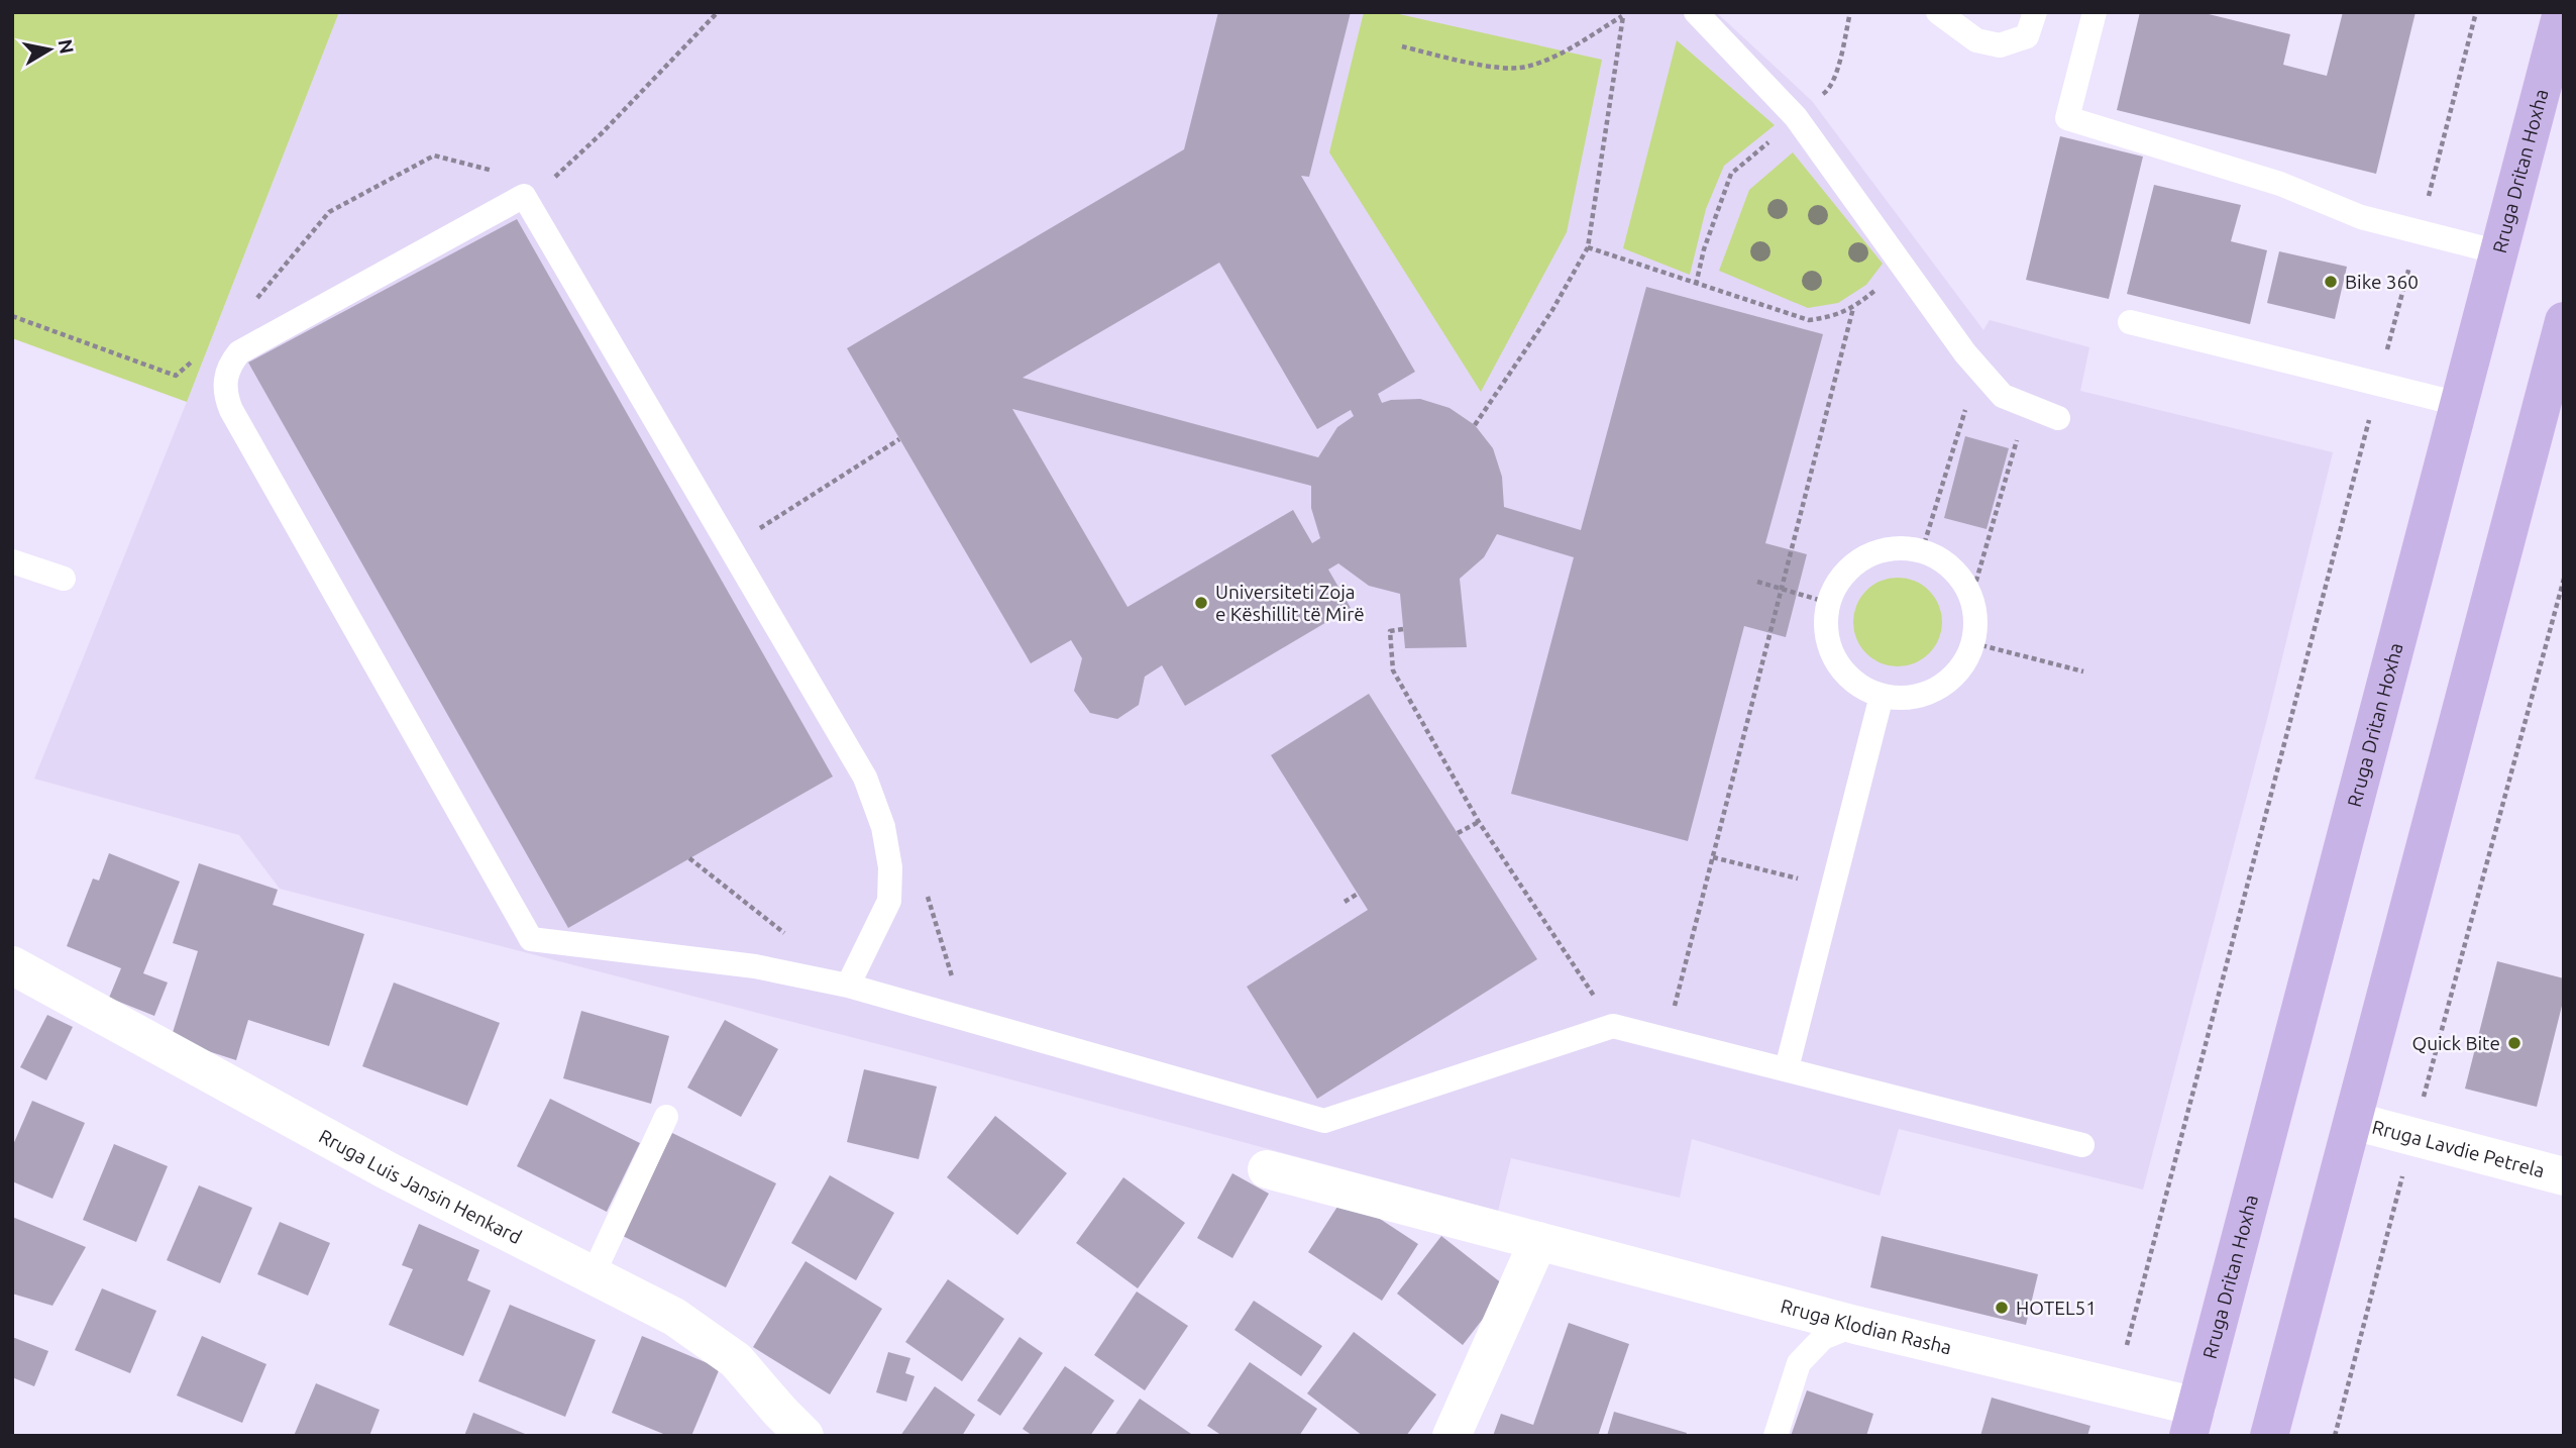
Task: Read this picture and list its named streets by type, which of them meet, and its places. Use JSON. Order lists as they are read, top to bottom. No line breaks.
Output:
{"streets":{"main road":["Rruga Dritan Hoxha"],"street":["Rruga Lavdie Petrela","Rruga Luis Jansin Henkard","Rruga Klodian Rasha"]},"crossings":[["Rruga Dritan Hoxha","Rruga Klodian Rasha"]],"places":["Bike 360","Universiteti Zoja e Këshillit të Mirë","Quick Bite","HOTEL51"],"north":"right"}
